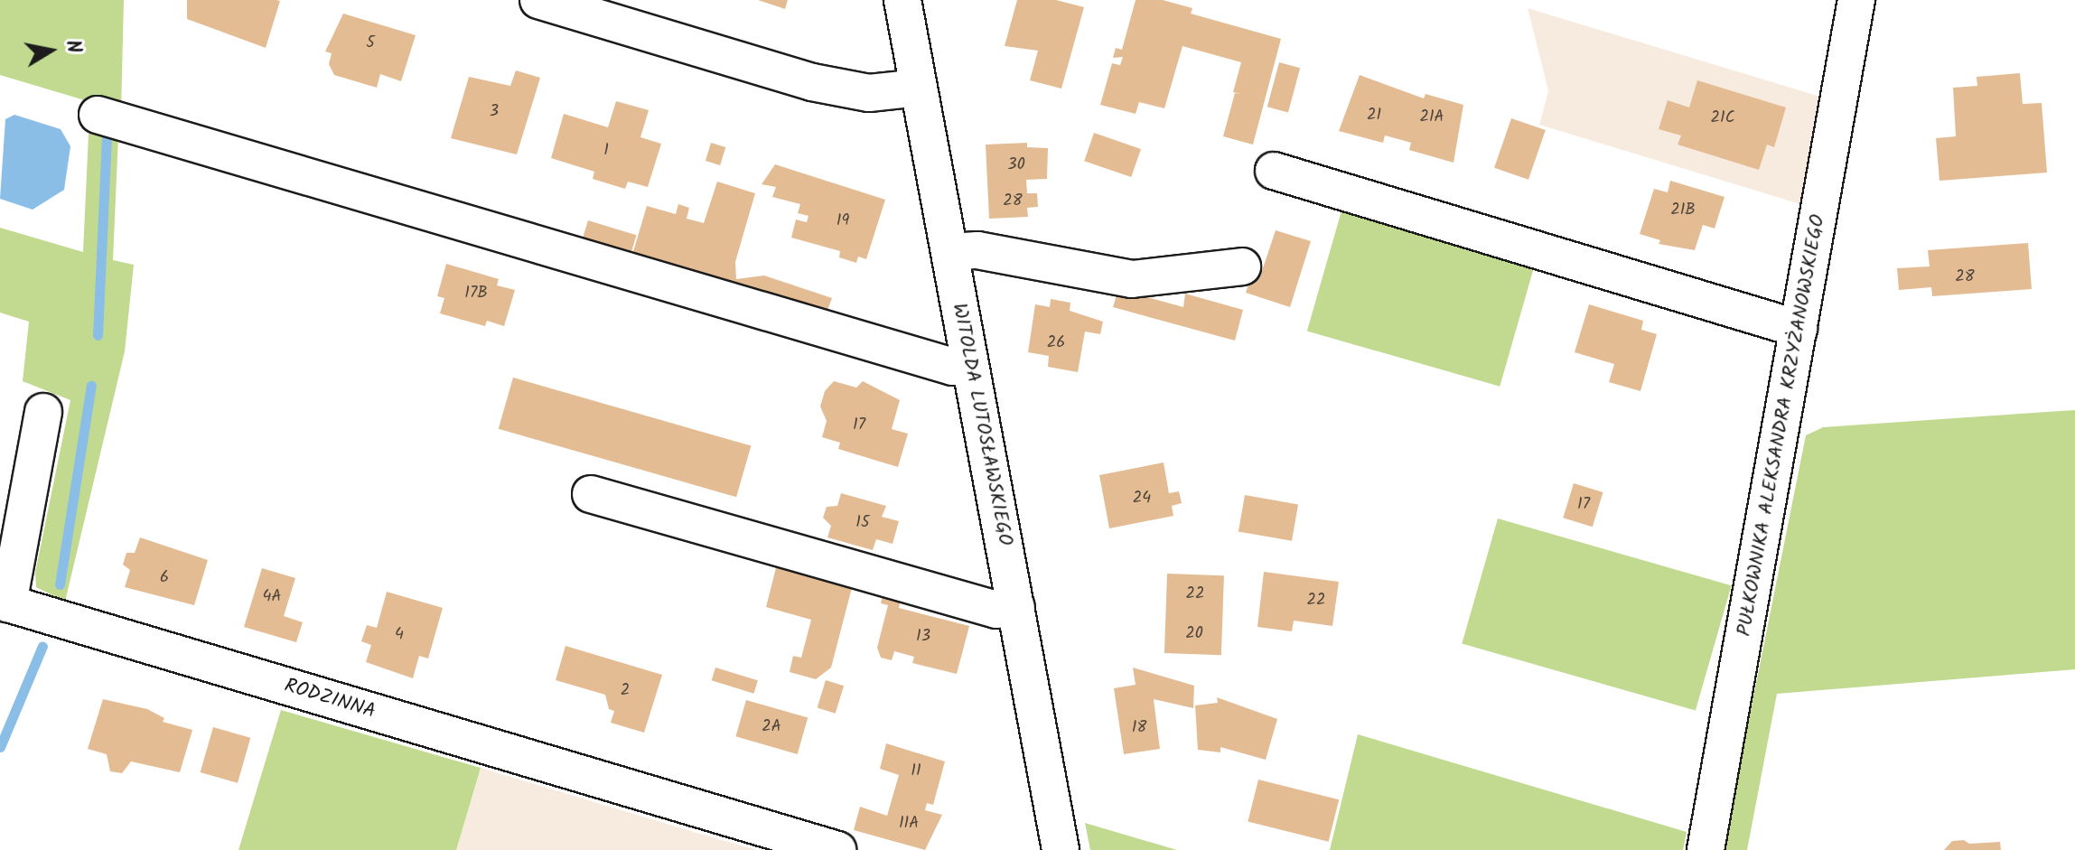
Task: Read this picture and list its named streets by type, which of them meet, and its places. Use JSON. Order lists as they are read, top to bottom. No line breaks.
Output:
{"streets":{"street":["WITOLDA LUTOSŁAWSKIEGO","PUŁKOWNIKA ALEKSANDRA KRZYŻANOWSKIEGO","RODZINNA"]},"house_numbers":["5","3","21","21A","21C","1","30","28","21B","19","28","17B","26","17","24","17","15","6","22","4A","22","20","4","13","2","2A","18","11","11A"],"north":"right"}
